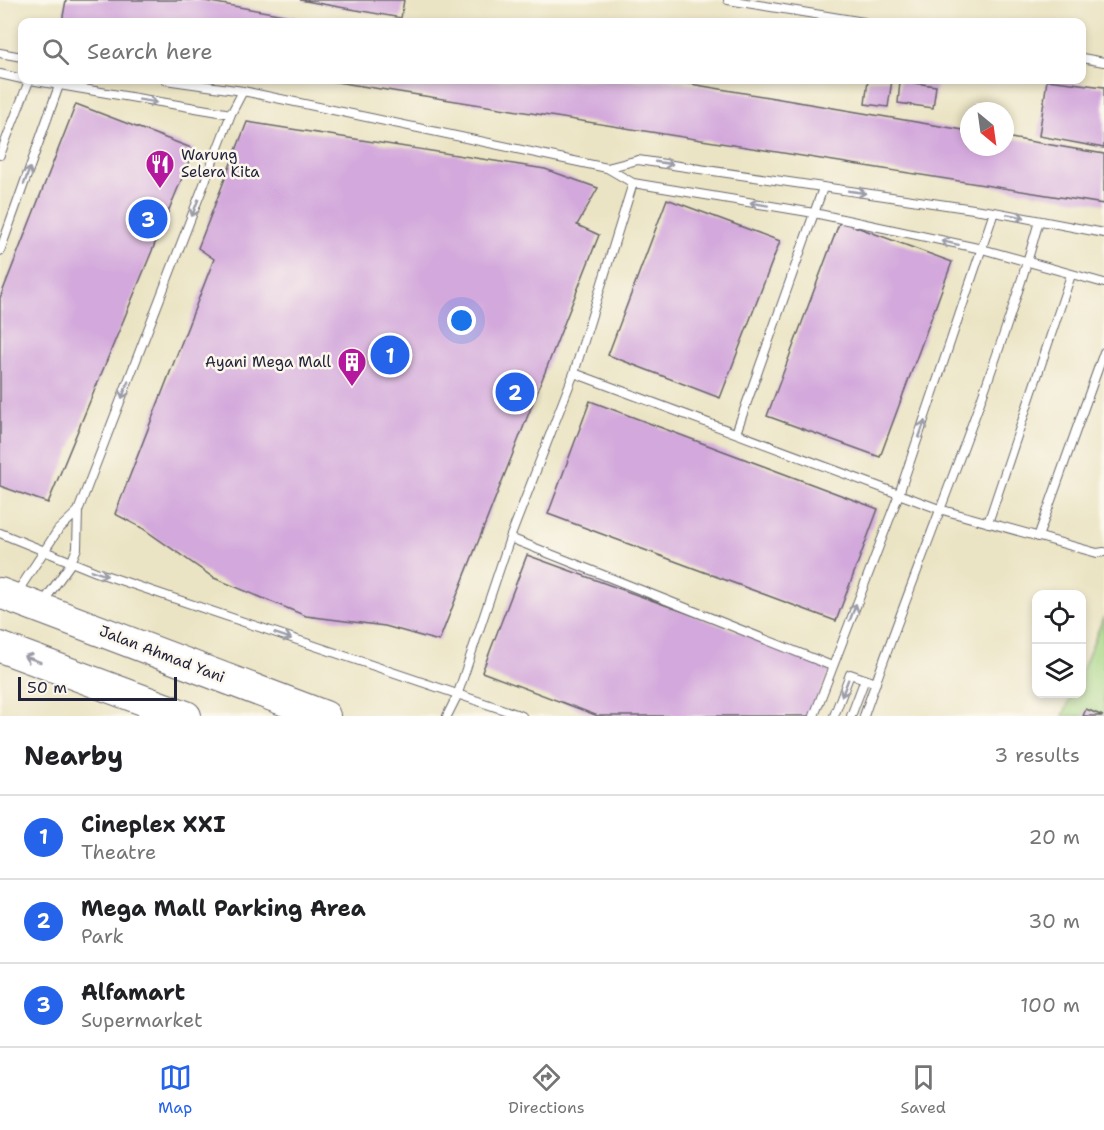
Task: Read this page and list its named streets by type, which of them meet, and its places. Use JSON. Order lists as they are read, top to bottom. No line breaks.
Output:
{"streets":{"highway":["Jalan Ahmad Yani"]},"places":{"restaurant":["Warung Selera Kita"],"building":["Ayani Mega Mall"]},"scale_bar":"50 m","north":"bottom right","page":{"search":"Search here","pins":["3","1","2"],"scale":"50 m","heading":["Nearby","3 results"],"list":[{"mark":"1","name":"Cineplex XXI","note":"Theatre","value":"20 m"},{"mark":"2","name":"Mega Mall Parking Area","note":"Park","value":"30 m"},{"mark":"3","name":"Alfamart","note":"Supermarket","value":"100 m"}],"nav":["Map","Directions","Saved"]}}
